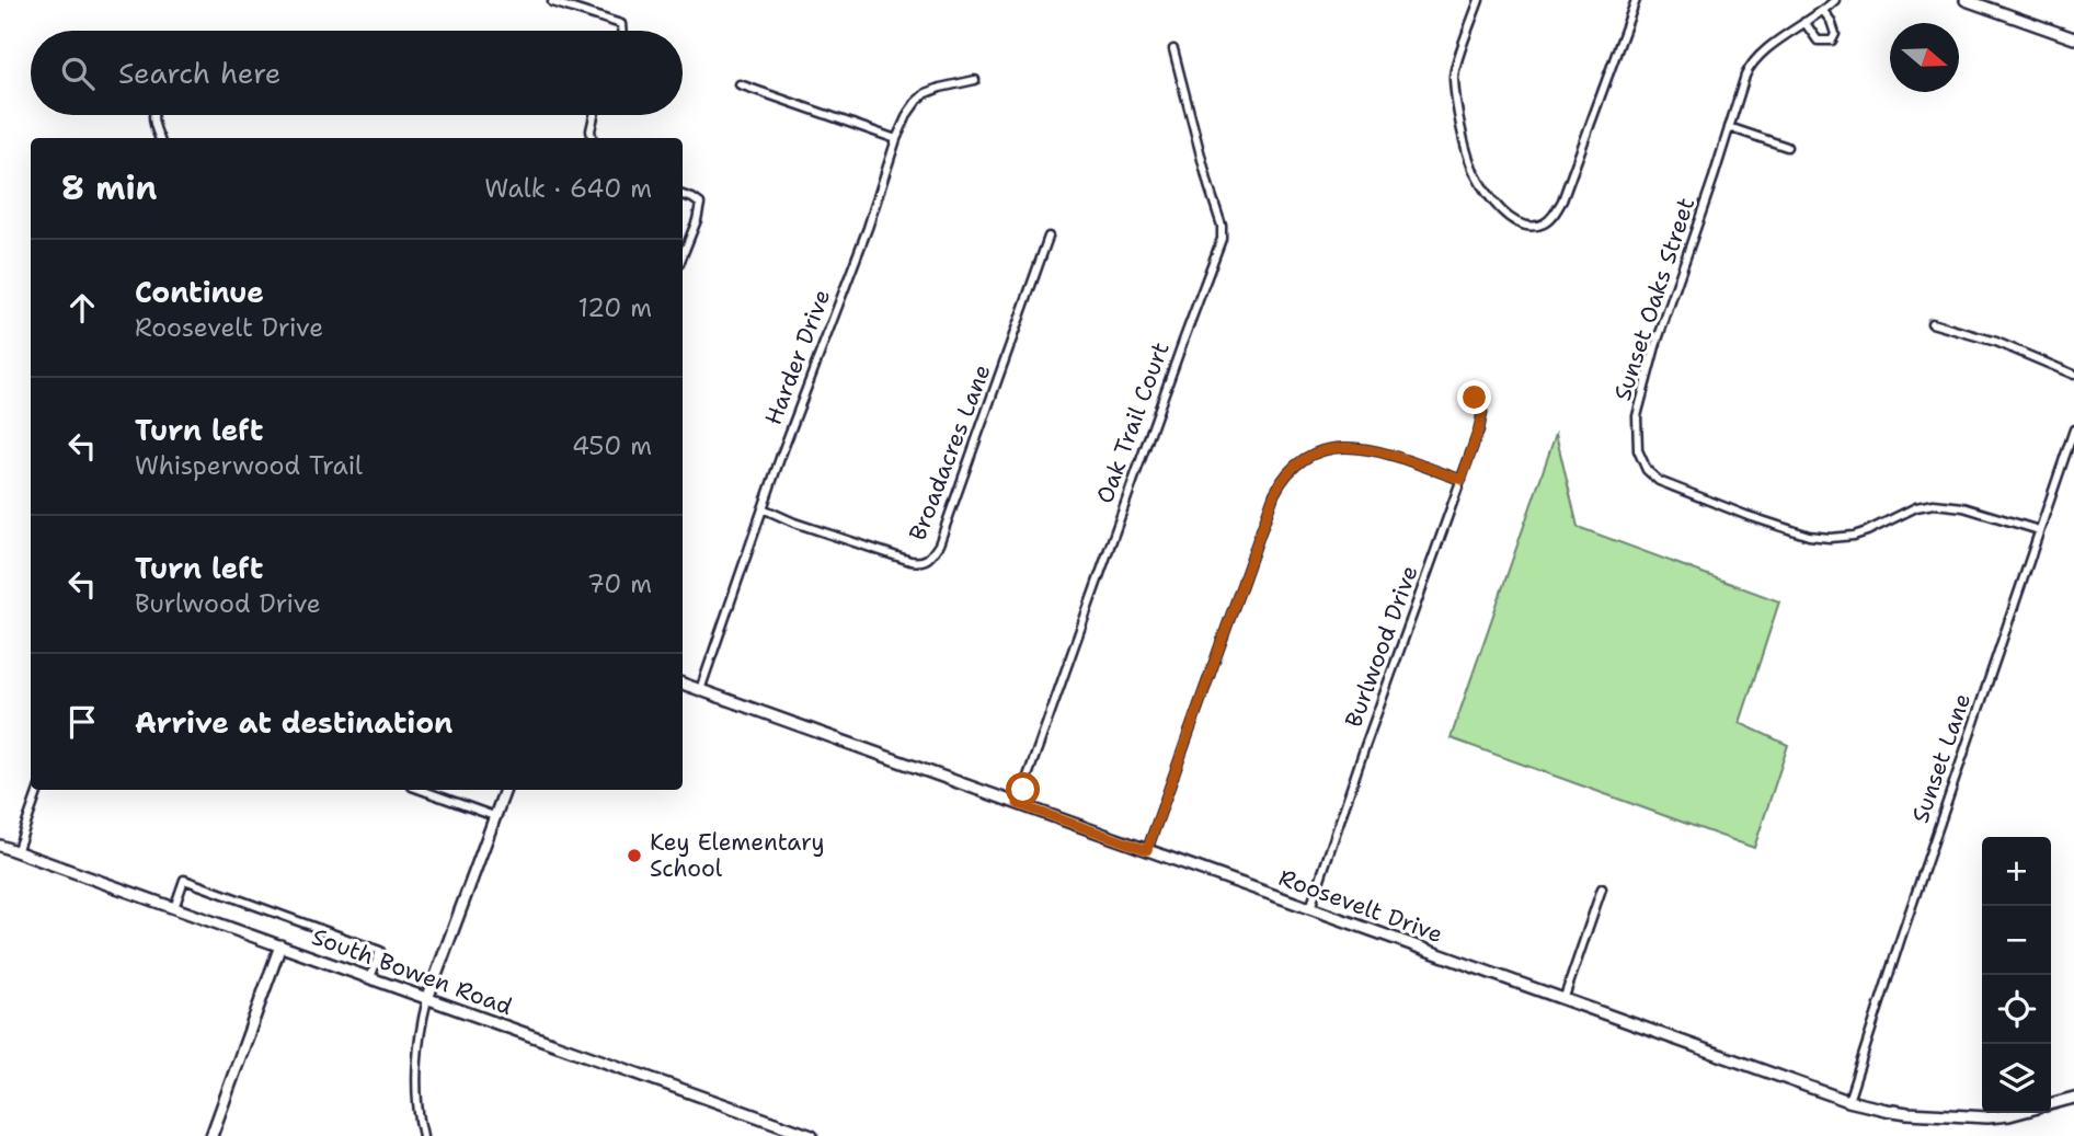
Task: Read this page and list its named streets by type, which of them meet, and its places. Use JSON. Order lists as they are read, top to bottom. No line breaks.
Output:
{"streets":{"street":["Sunset Oaks Street","Harder Drive","Oak Trail Court","Broadacres Lane","Burlwood Drive","Sunset Lane","Roosevelt Drive","South Bowen Road"]},"crossings":[["Sunset Oaks Street","Sunset Lane"],["Harder Drive","Broadacres Lane"],["Harder Drive","Roosevelt Drive"],["Oak Trail Court","Roosevelt Drive"],["Burlwood Drive","Roosevelt Drive"],["Sunset Lane","Roosevelt Drive"]],"places":["Key Elementary School"],"north":"right","page":{"search":"Search here","heading":["8 min","Walk · 640 m"],"list":[["Continue","Roosevelt Drive","120 m"],["Turn left","Whisperwood Trail","450 m"],["Turn left","Burlwood Drive","70 m"],"Arrive at destination"],"map_buttons":["+","−"]}}
